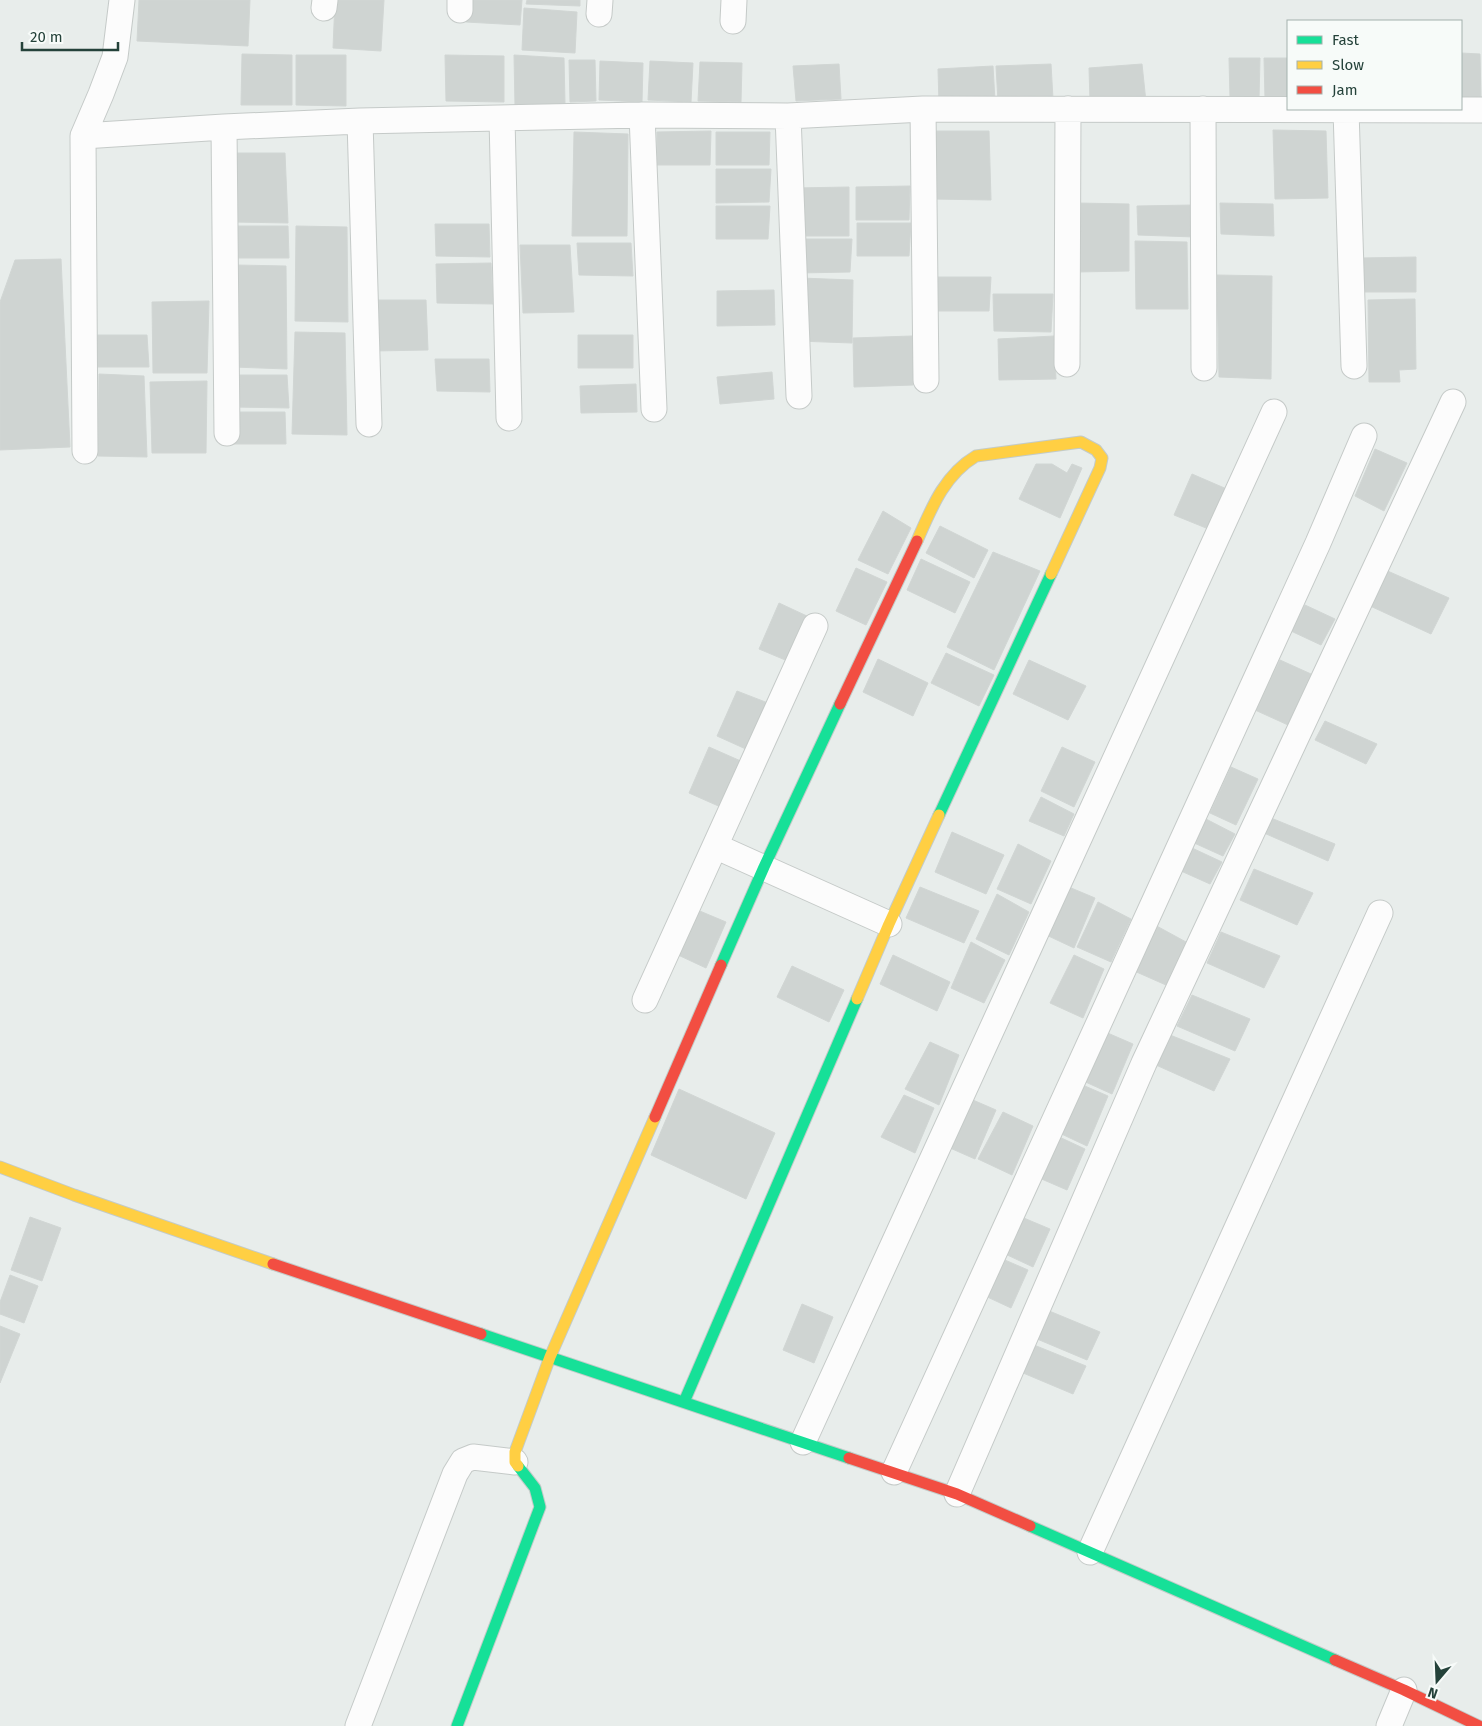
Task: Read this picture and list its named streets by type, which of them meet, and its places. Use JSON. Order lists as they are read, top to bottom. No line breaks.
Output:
{"legend":["Fast","Slow","Jam"],"scale_bar":"20 m","north":"bottom"}
